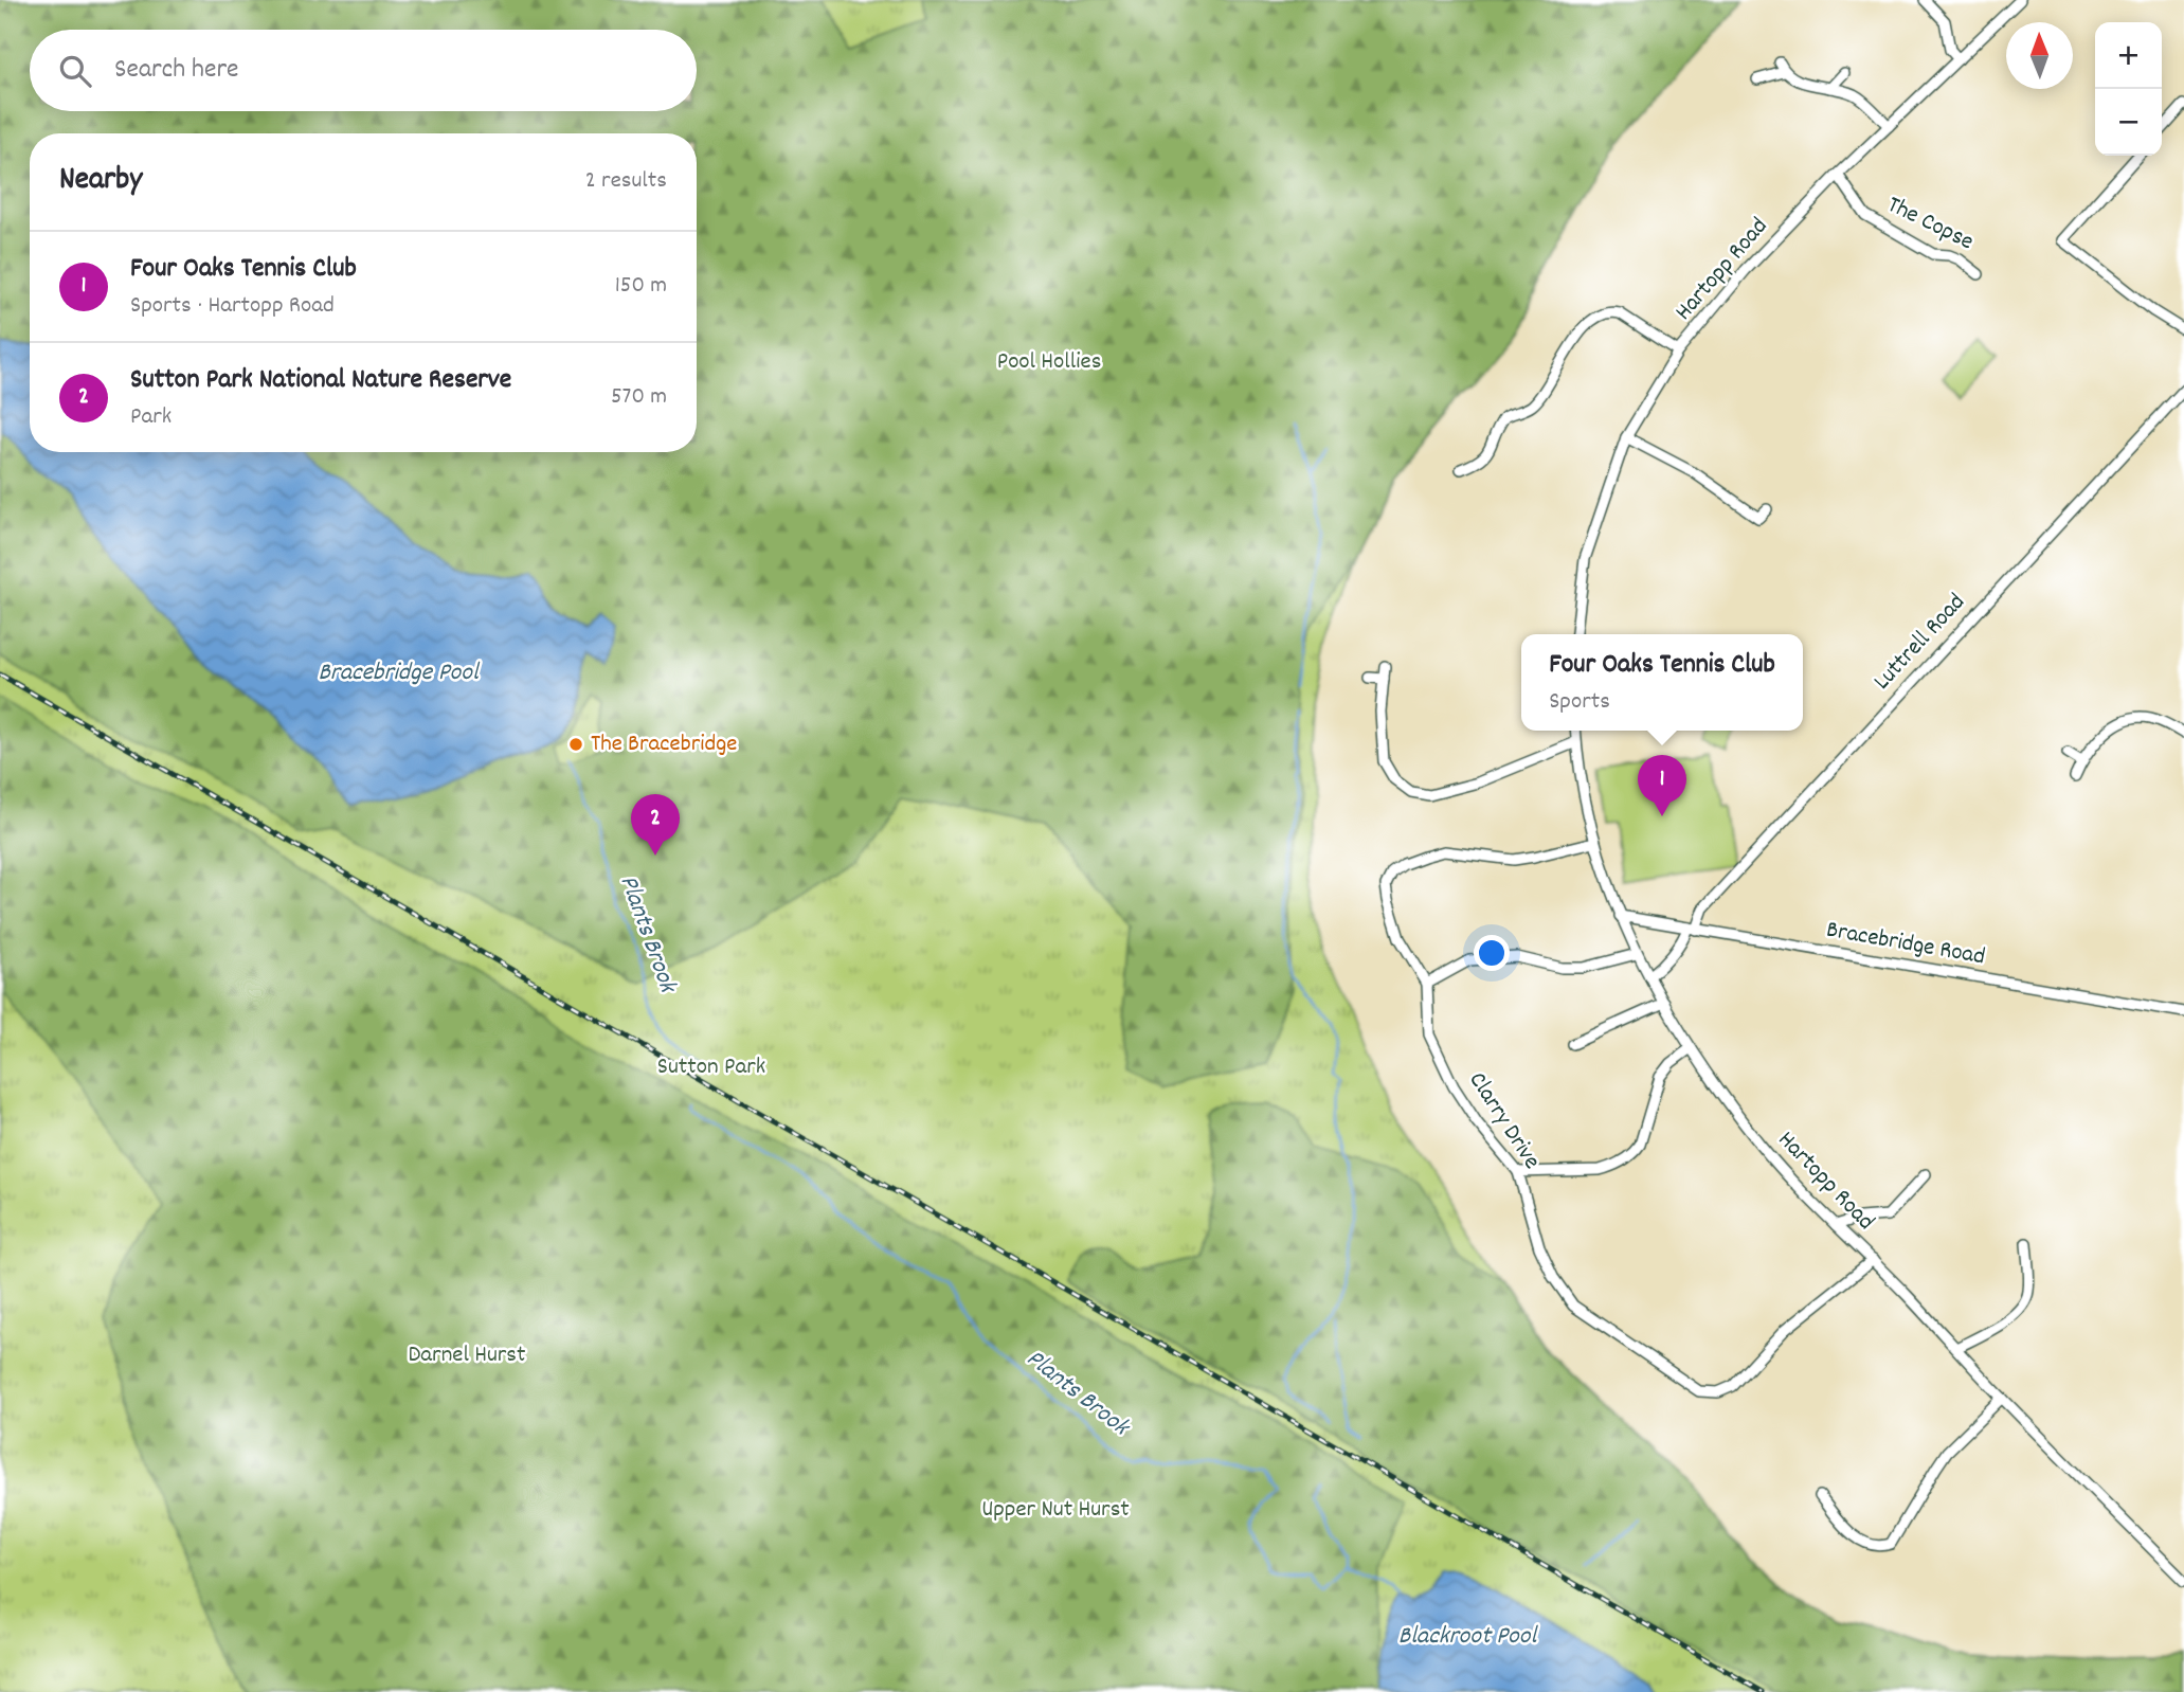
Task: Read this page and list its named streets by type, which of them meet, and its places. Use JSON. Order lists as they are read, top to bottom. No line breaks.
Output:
{"streets":{"street":["The Copse","Hartopp Road","Luttrell Road","Bracebridge Road","Clarry Drive"]},"crossings":[["The Copse","Hartopp Road"],["Hartopp Road","Luttrell Road"],["Hartopp Road","Bracebridge Road"],["Hartopp Road","Clarry Drive"],["Luttrell Road","Bracebridge Road"]],"water":["Bracebridge Pool","Plants Brook","Blackroot Pool"],"parks":["Pool Hollies","Sutton Park","Darnel Hurst","Upper Nut Hurst"],"places":["The Bracebridge"],"north":"top","page":{"map_buttons":["+","−"],"search":"Search here","heading":["Nearby","2 results"],"list":[{"mark":"1","name":"Four Oaks Tennis Club","note":"Sports · Hartopp Road","value":"150 m"},{"mark":"2","name":"Sutton Park National Nature Reserve","note":"Park","value":"570 m"}],"popup":["Four Oaks Tennis Club","Sports"],"pins":["1","2"]}}
